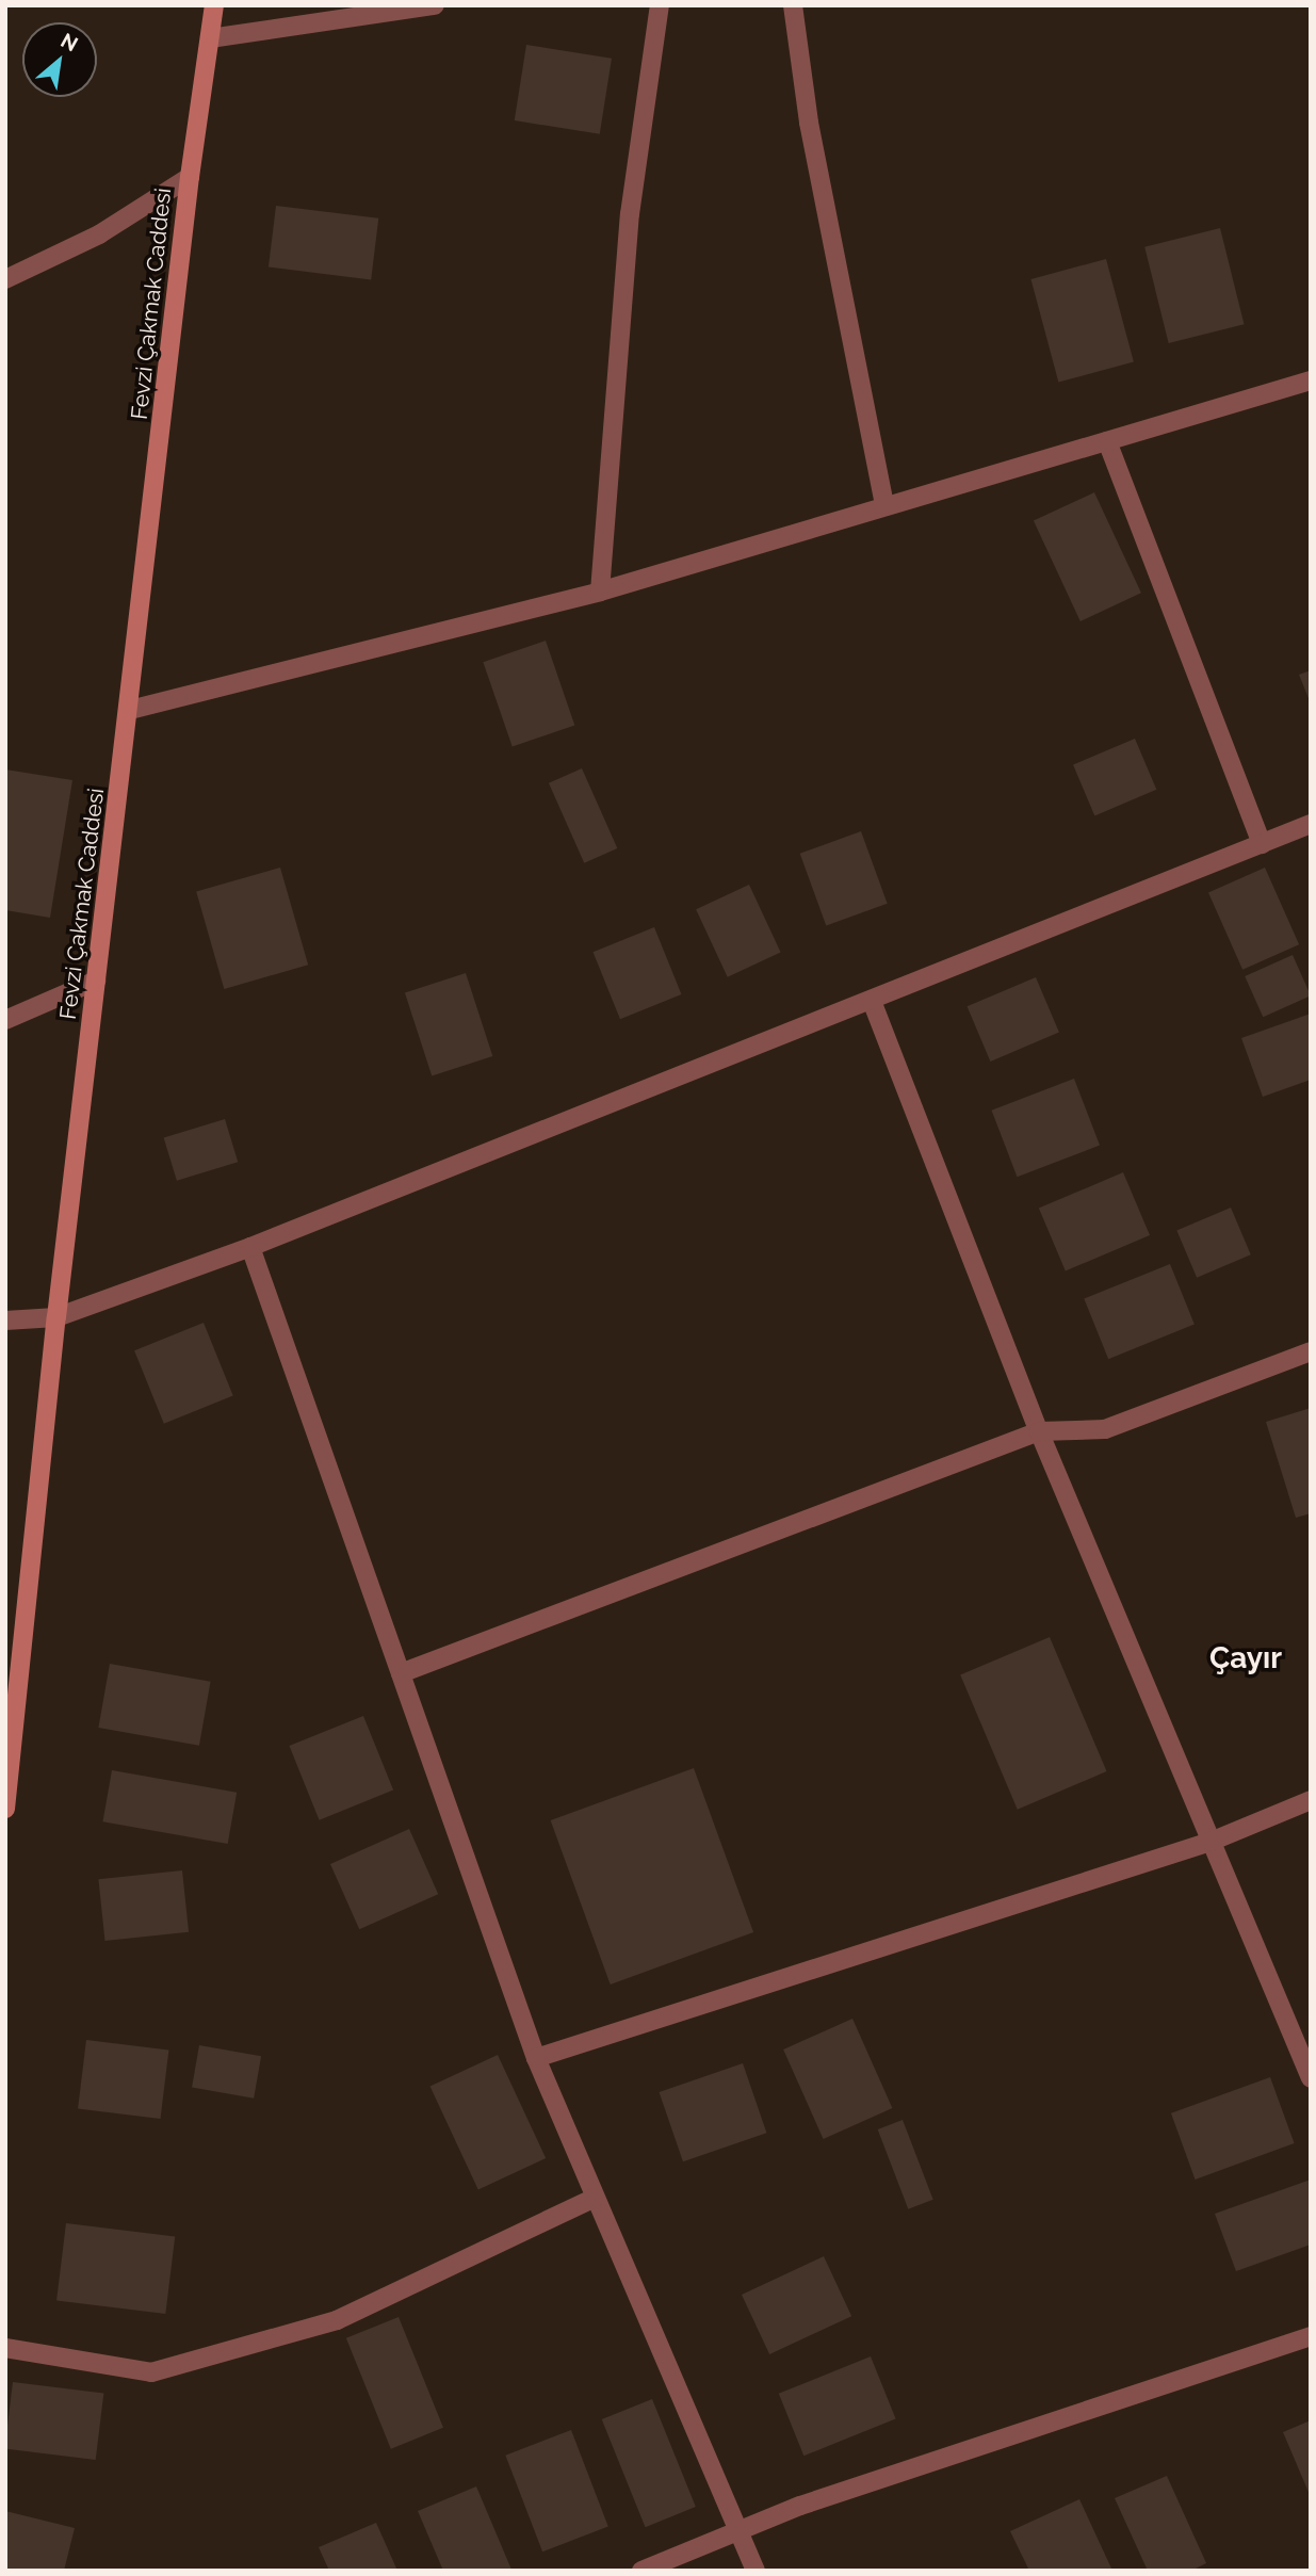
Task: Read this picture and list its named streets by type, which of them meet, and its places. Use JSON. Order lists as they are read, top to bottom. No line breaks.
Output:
{"streets":{"main road":["Fevzi Çakmak Caddesi"]},"districts":["Çayır"],"north":"top right"}
